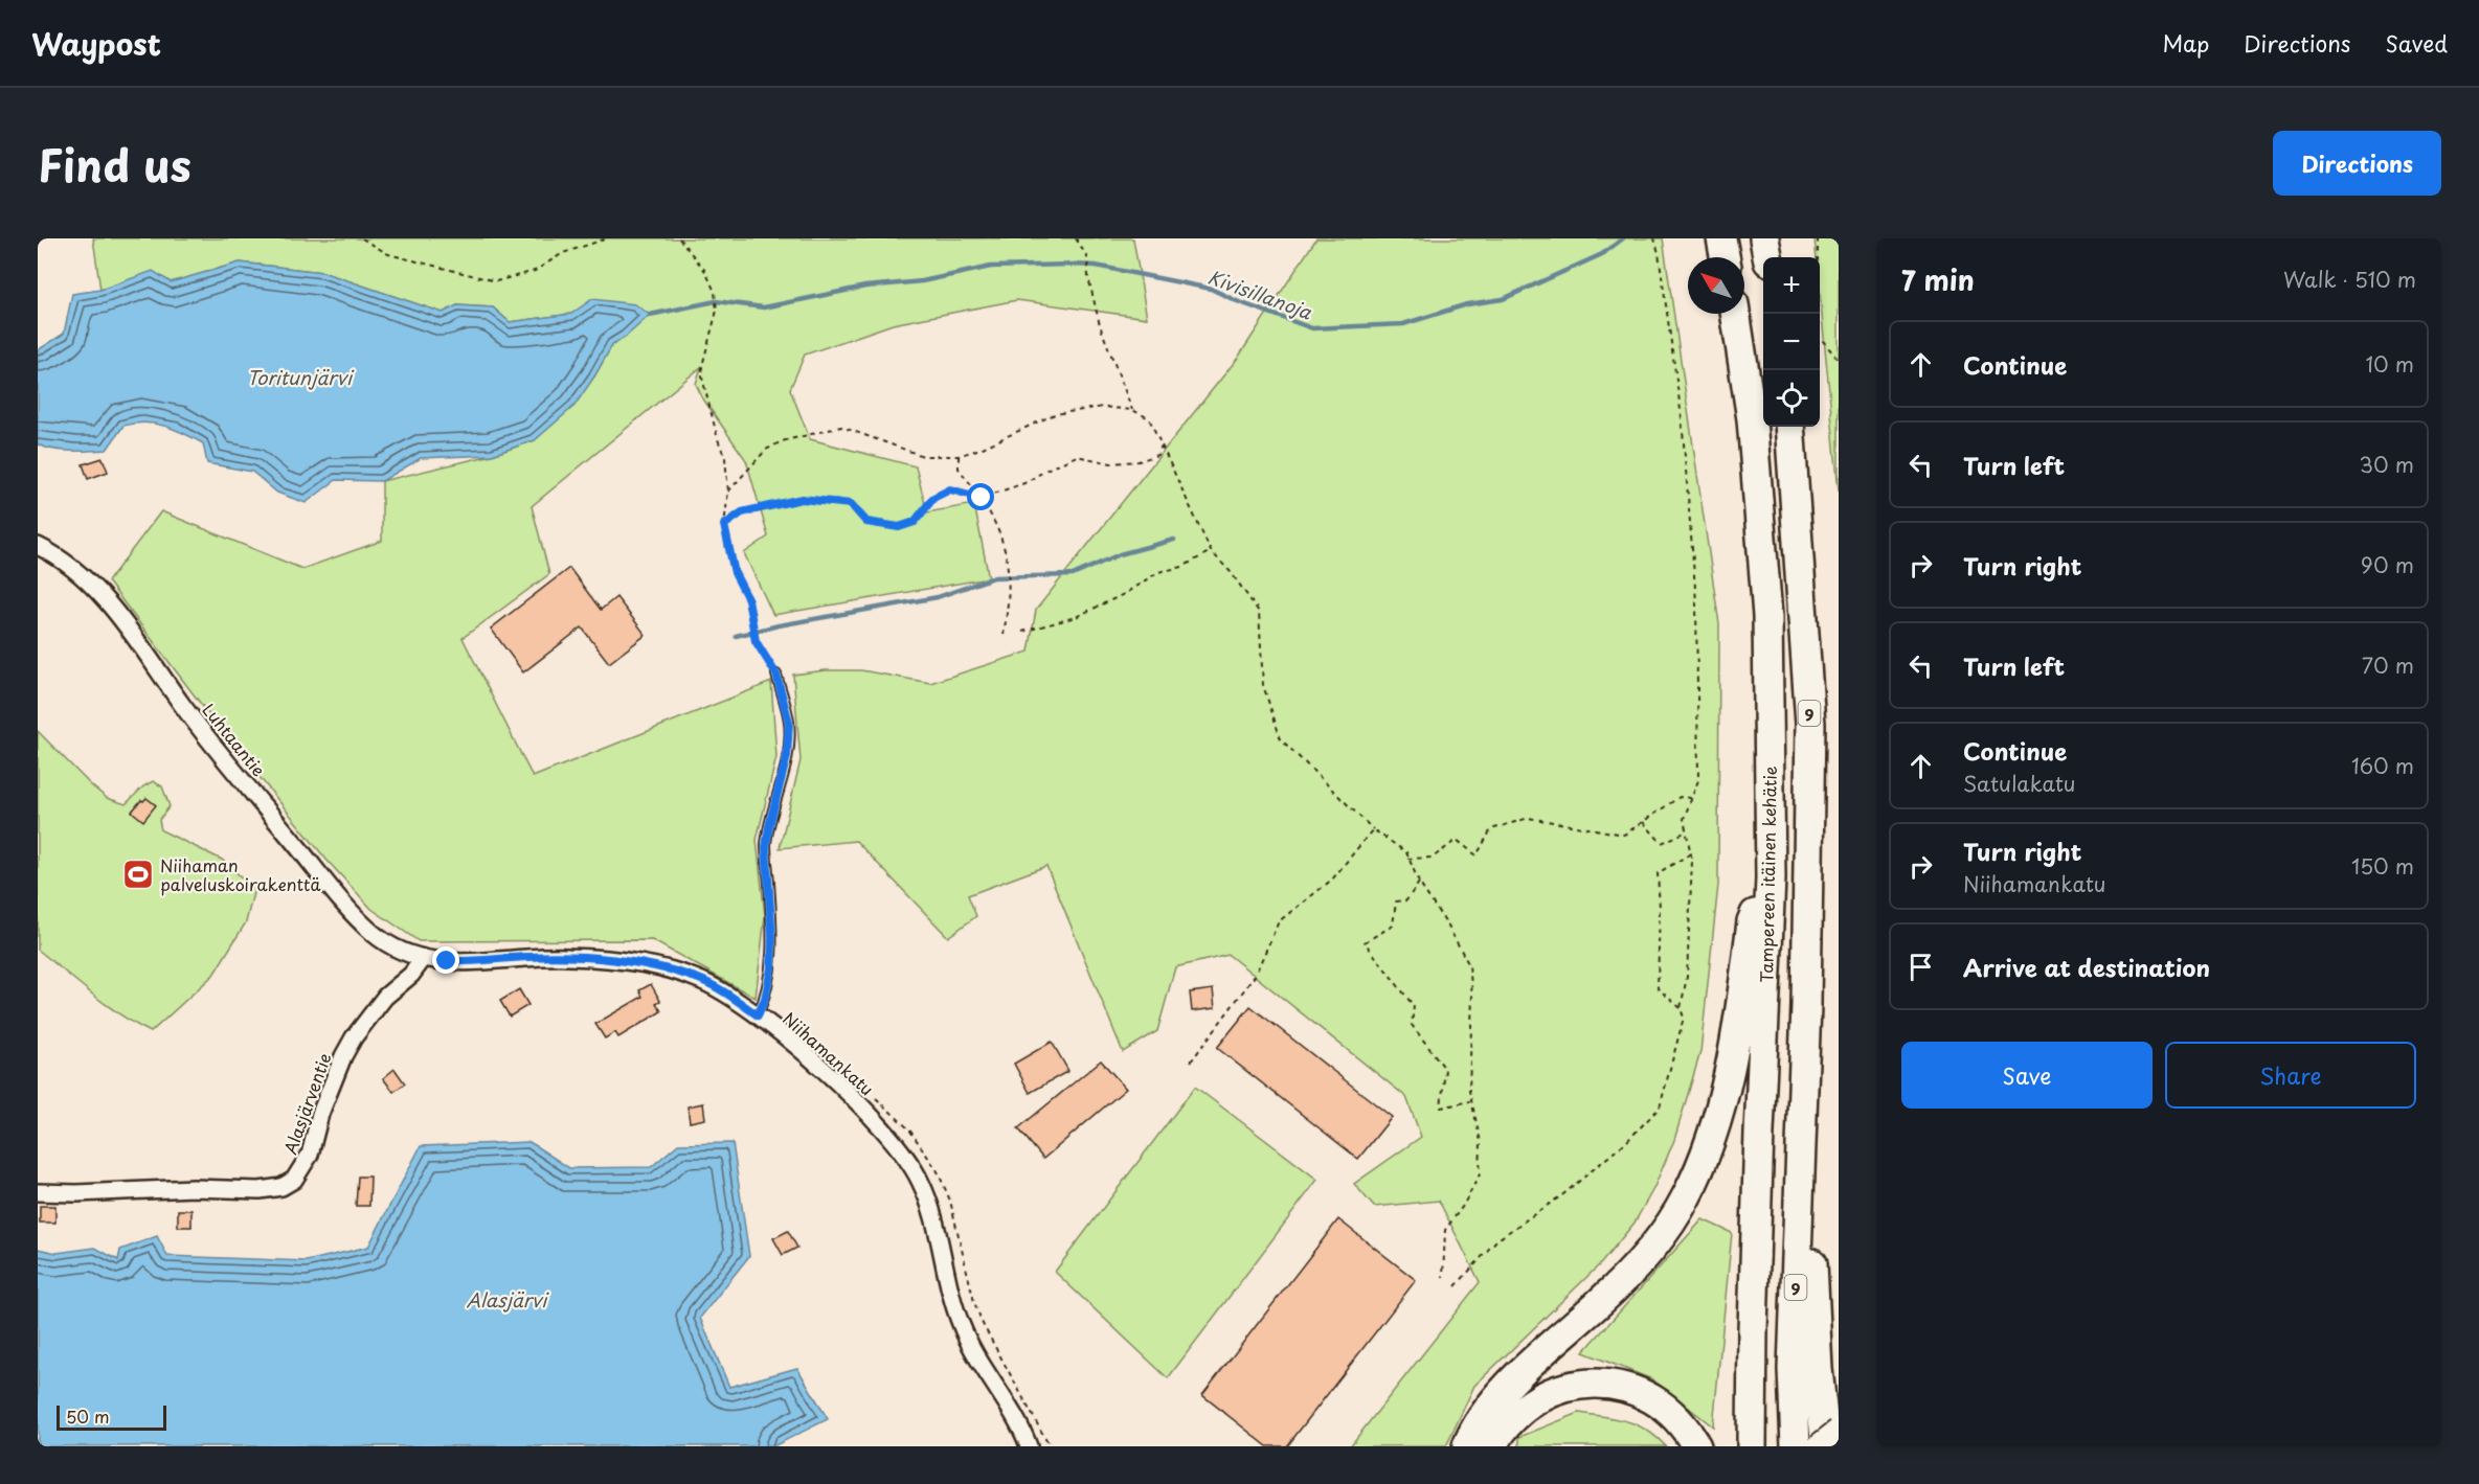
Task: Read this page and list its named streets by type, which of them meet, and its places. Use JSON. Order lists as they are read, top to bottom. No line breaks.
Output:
{"streets":{"highway":["9","Tampereen itäinen kehätie"],"street":["Luhtaantie","Niihamankatu","Alasjärventie"]},"crossings":[["Luhtaantie","Niihamankatu"],["Niihamankatu","Alasjärventie"]],"water":["Kivisillanoja","Toritunjärvi","Alasjärvi"],"places":{"sports":["Niihaman palveluskoirakenttä"]},"scale_bar":"50 m","north":"top left","page":{"header":"Waypost","nav":["Map","Directions","Saved"],"title":"Find us","buttons":["Directions",["Save","Share"]],"heading":["7 min","Walk · 510 m"],"map_buttons":["+","−"],"list":[["Continue","10 m"],["Turn left","30 m"],["Turn right","90 m"],["Turn left","70 m"],["Continue","Satulakatu","160 m"],["Turn right","Niihamankatu","150 m"],"Arrive at destination"],"scale":"50 m"}}
